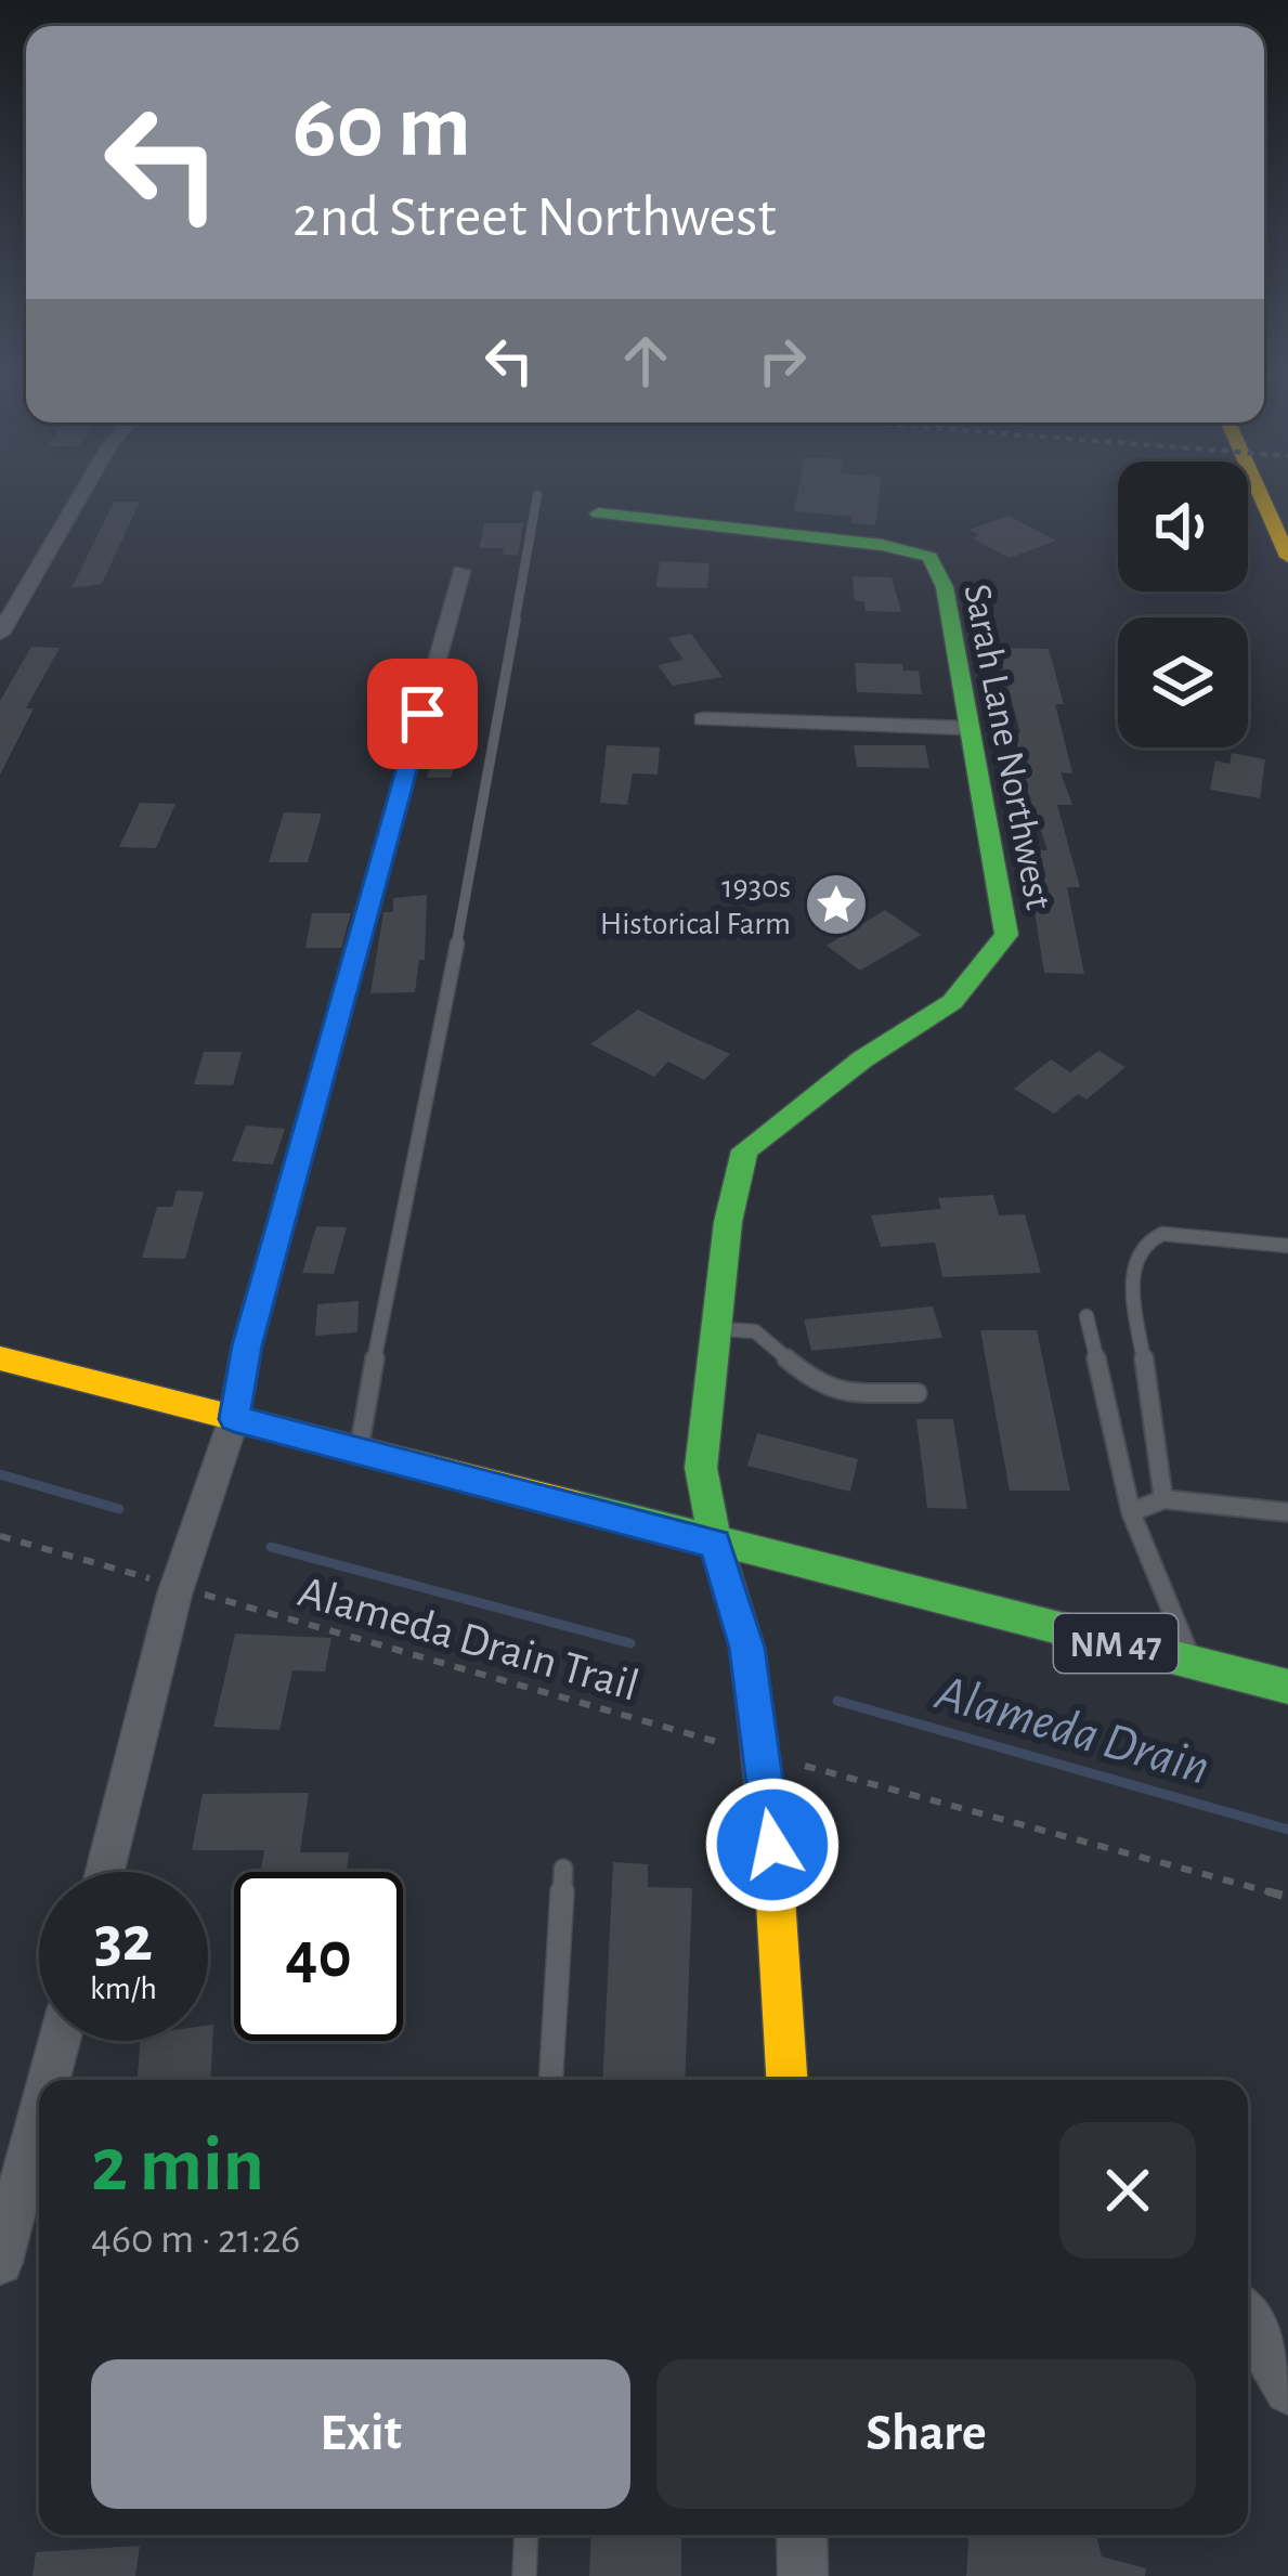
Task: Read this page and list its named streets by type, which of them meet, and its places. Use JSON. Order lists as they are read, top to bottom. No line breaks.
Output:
{"streets":{"street":["Sarah Lane Northwest","NM 47"],"path":["Alameda Drain Trail"]},"crossings":[["Sarah Lane Northwest","NM 47"]],"water":["Alameda Drain"],"places":{"place":["1930s Historical Farm"]},"page":{"turn":["60 m","2nd Street Northwest"],"speed":"32 km/h","limit":"40","heading":["2 min","460 m · 21:26"],"buttons":["Exit","Share"]}}
